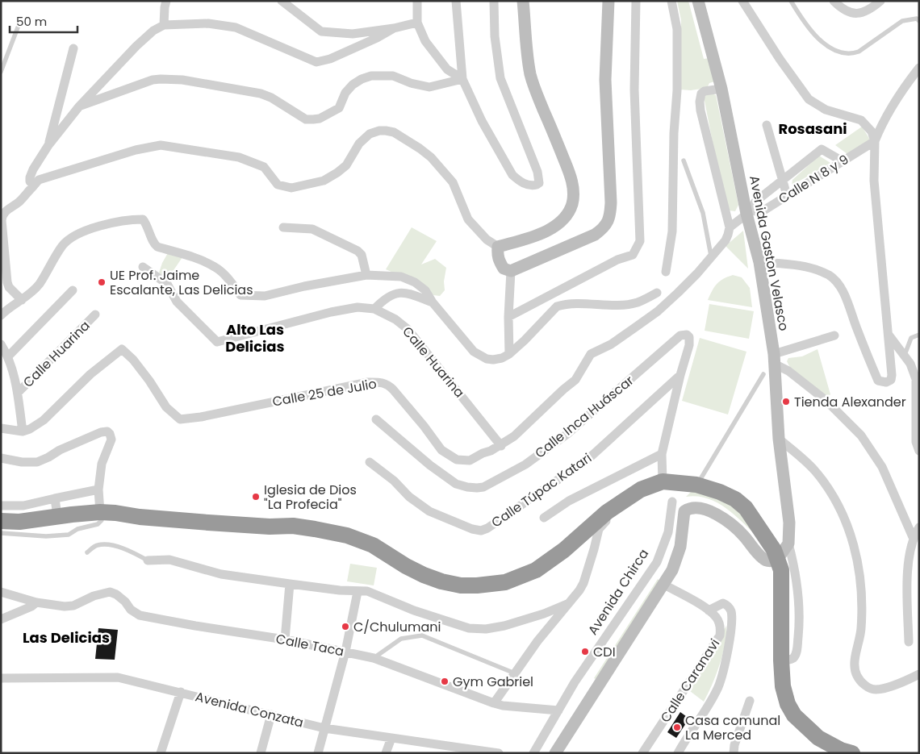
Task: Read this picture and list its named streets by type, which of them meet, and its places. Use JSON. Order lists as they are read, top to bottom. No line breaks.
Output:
{"streets":{"street":["Calle N 8 y 9","Avenida Gaston Velasco","Calle Huarina","Calle 25 de Julio","Calle Inca Huáscar","Calle Túpac Katari","Avenida Chirca","Calle Taca","Calle Caranavi","Avenida Conzata"]},"crossings":[["Calle N 8 y 9","Avenida Gaston Velasco"],["Calle N 8 y 9","Calle 25 de Julio"],["Avenida Gaston Velasco","Calle 25 de Julio"],["Calle Huarina","Calle 25 de Julio"],["Calle Inca Huáscar","Calle Túpac Katari"],["Avenida Chirca","Calle Taca"]],"districts":["Rosasani","Alto Las Delicias","Las Delicias"],"places":["UE Prof. Jaime Escalante, Las Delicias","Tienda Alexander","Iglesia de Dios \"La Profecia\"","C/Chulumani","CDI","Gym Gabriel","Casa comunal La Merced"],"scale_bar":"50 m"}
